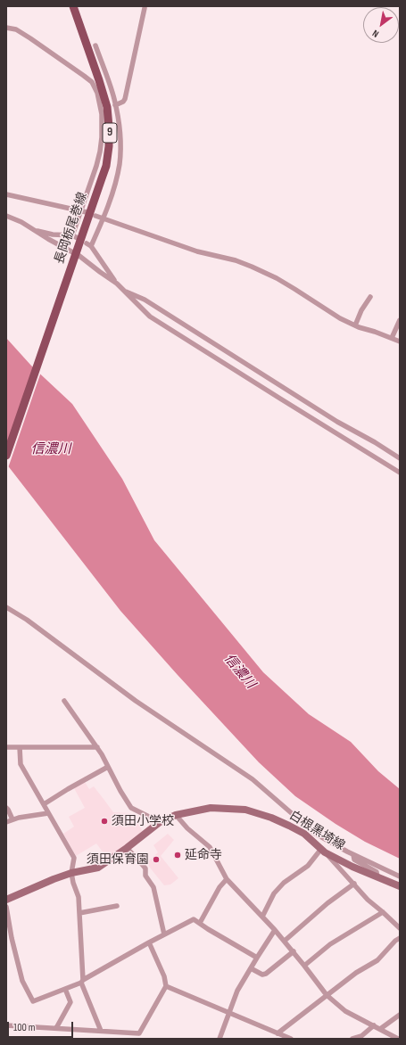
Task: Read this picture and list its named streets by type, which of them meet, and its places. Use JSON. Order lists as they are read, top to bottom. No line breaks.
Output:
{"streets":{"main road":["9","長岡栃尾巻線","白根黒埼線"]},"water":["信濃川"],"places":["須田小学校","延命寺","須田保育園"],"scale_bar":"100 m","north":"bottom left"}
